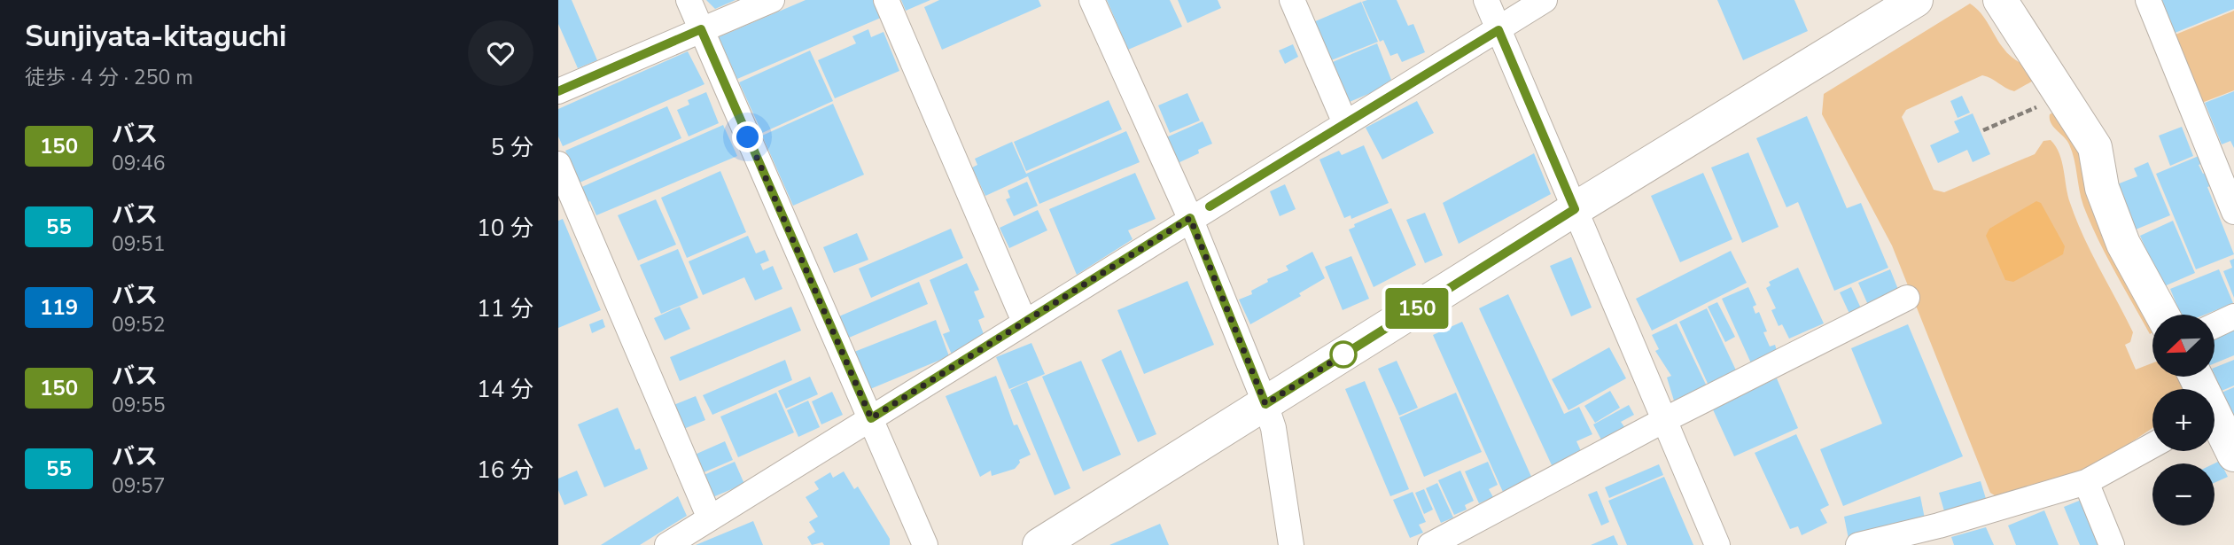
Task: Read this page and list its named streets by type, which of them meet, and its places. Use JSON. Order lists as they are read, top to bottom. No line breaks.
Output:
{"lines":["bus line 150"],"north":"bottom left","page":{"heading":["Sunjiyata-kitaguchi","徒歩 · 4 分 · 250 m"],"on_map":"150","list":[{"mark":"150","name":"バス","note":"09:46","value":"5 分"},{"mark":"55","name":"バス","note":"09:51","value":"10 分"},{"mark":"119","name":"バス","note":"09:52","value":"11 分"},{"mark":"150","name":"バス","note":"09:55","value":"14 分"},{"mark":"55","name":"バス","note":"09:57","value":"16 分"}],"map_buttons":["+","−"]}}
